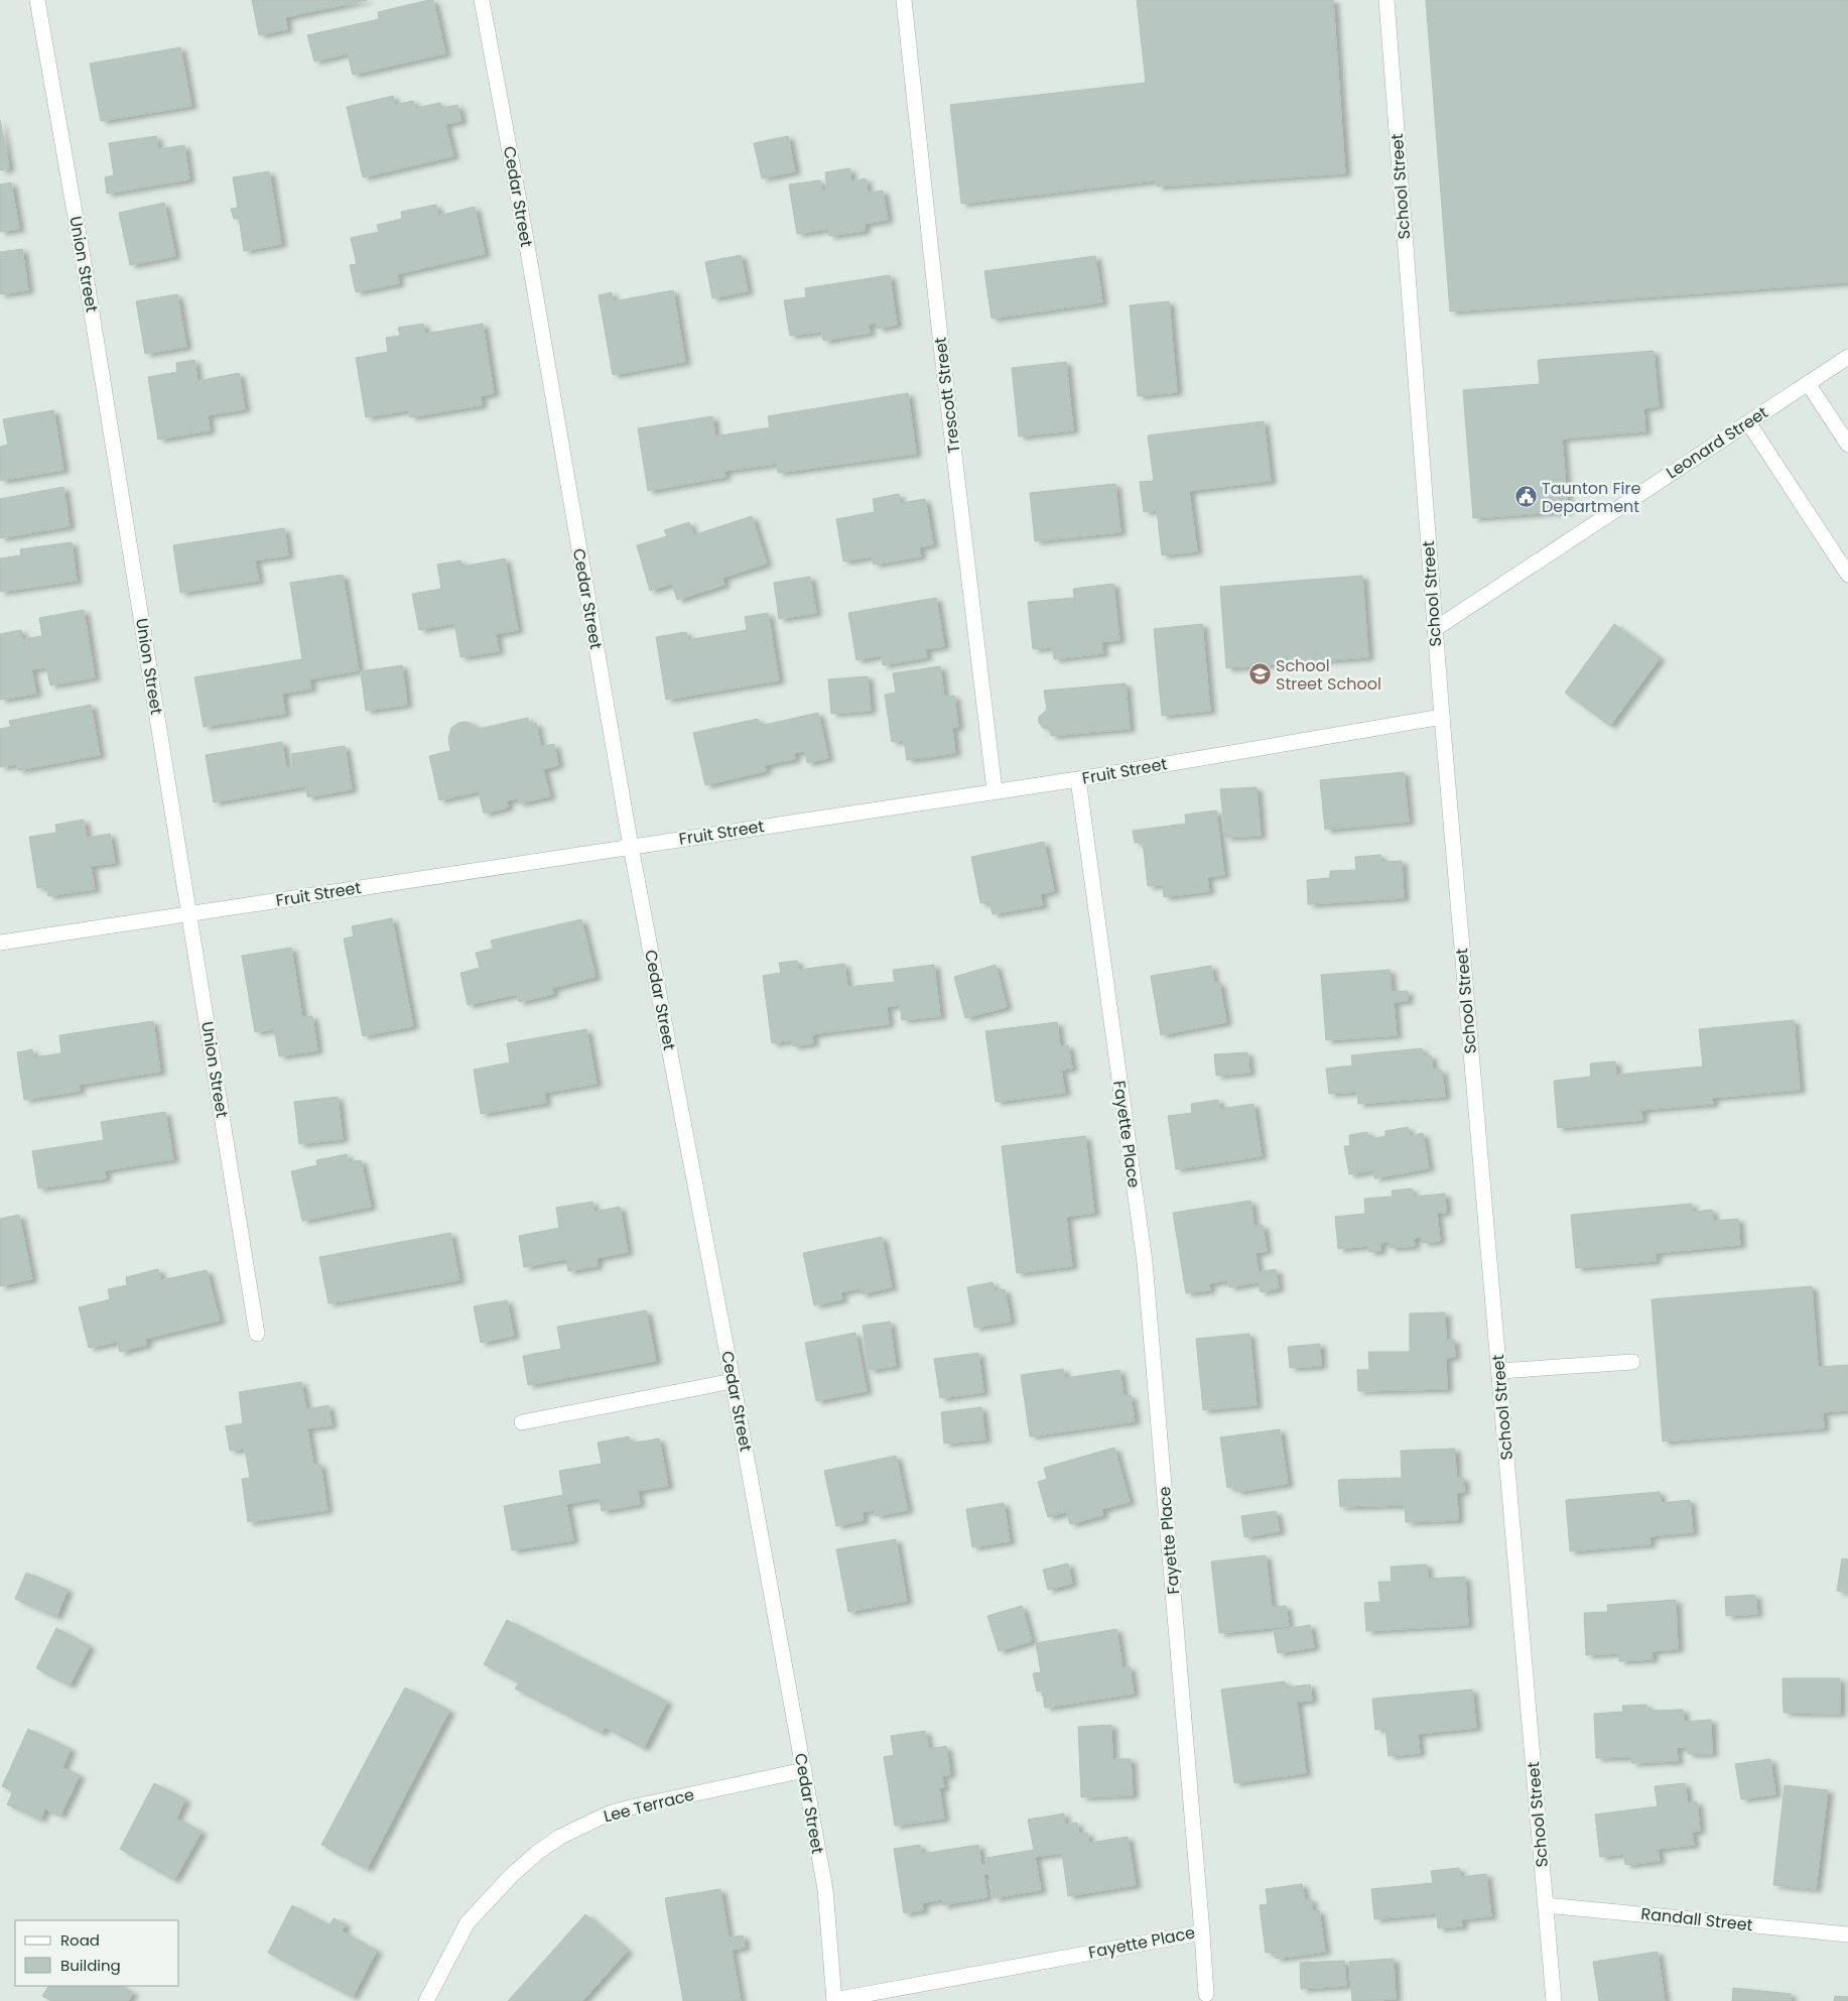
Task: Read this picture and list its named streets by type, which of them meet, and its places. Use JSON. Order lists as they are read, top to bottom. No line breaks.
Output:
{"streets":{"street":["School Street","Cedar Street","Union Street","Trescott Street","Leonard Street","Fruit Street","Fayette Place","Lee Terrace","Randall Street"]},"crossings":[["School Street","Leonard Street"],["School Street","Fruit Street"],["School Street","Randall Street"],["Cedar Street","Fruit Street"],["Cedar Street","Fayette Place"],["Cedar Street","Lee Terrace"],["Union Street","Fruit Street"],["Trescott Street","Fruit Street"],["Fruit Street","Fayette Place"]],"places":{"public building":["Taunton Fire Department"],"school or university":["School Street School"]},"legend":["Road","Building"]}
